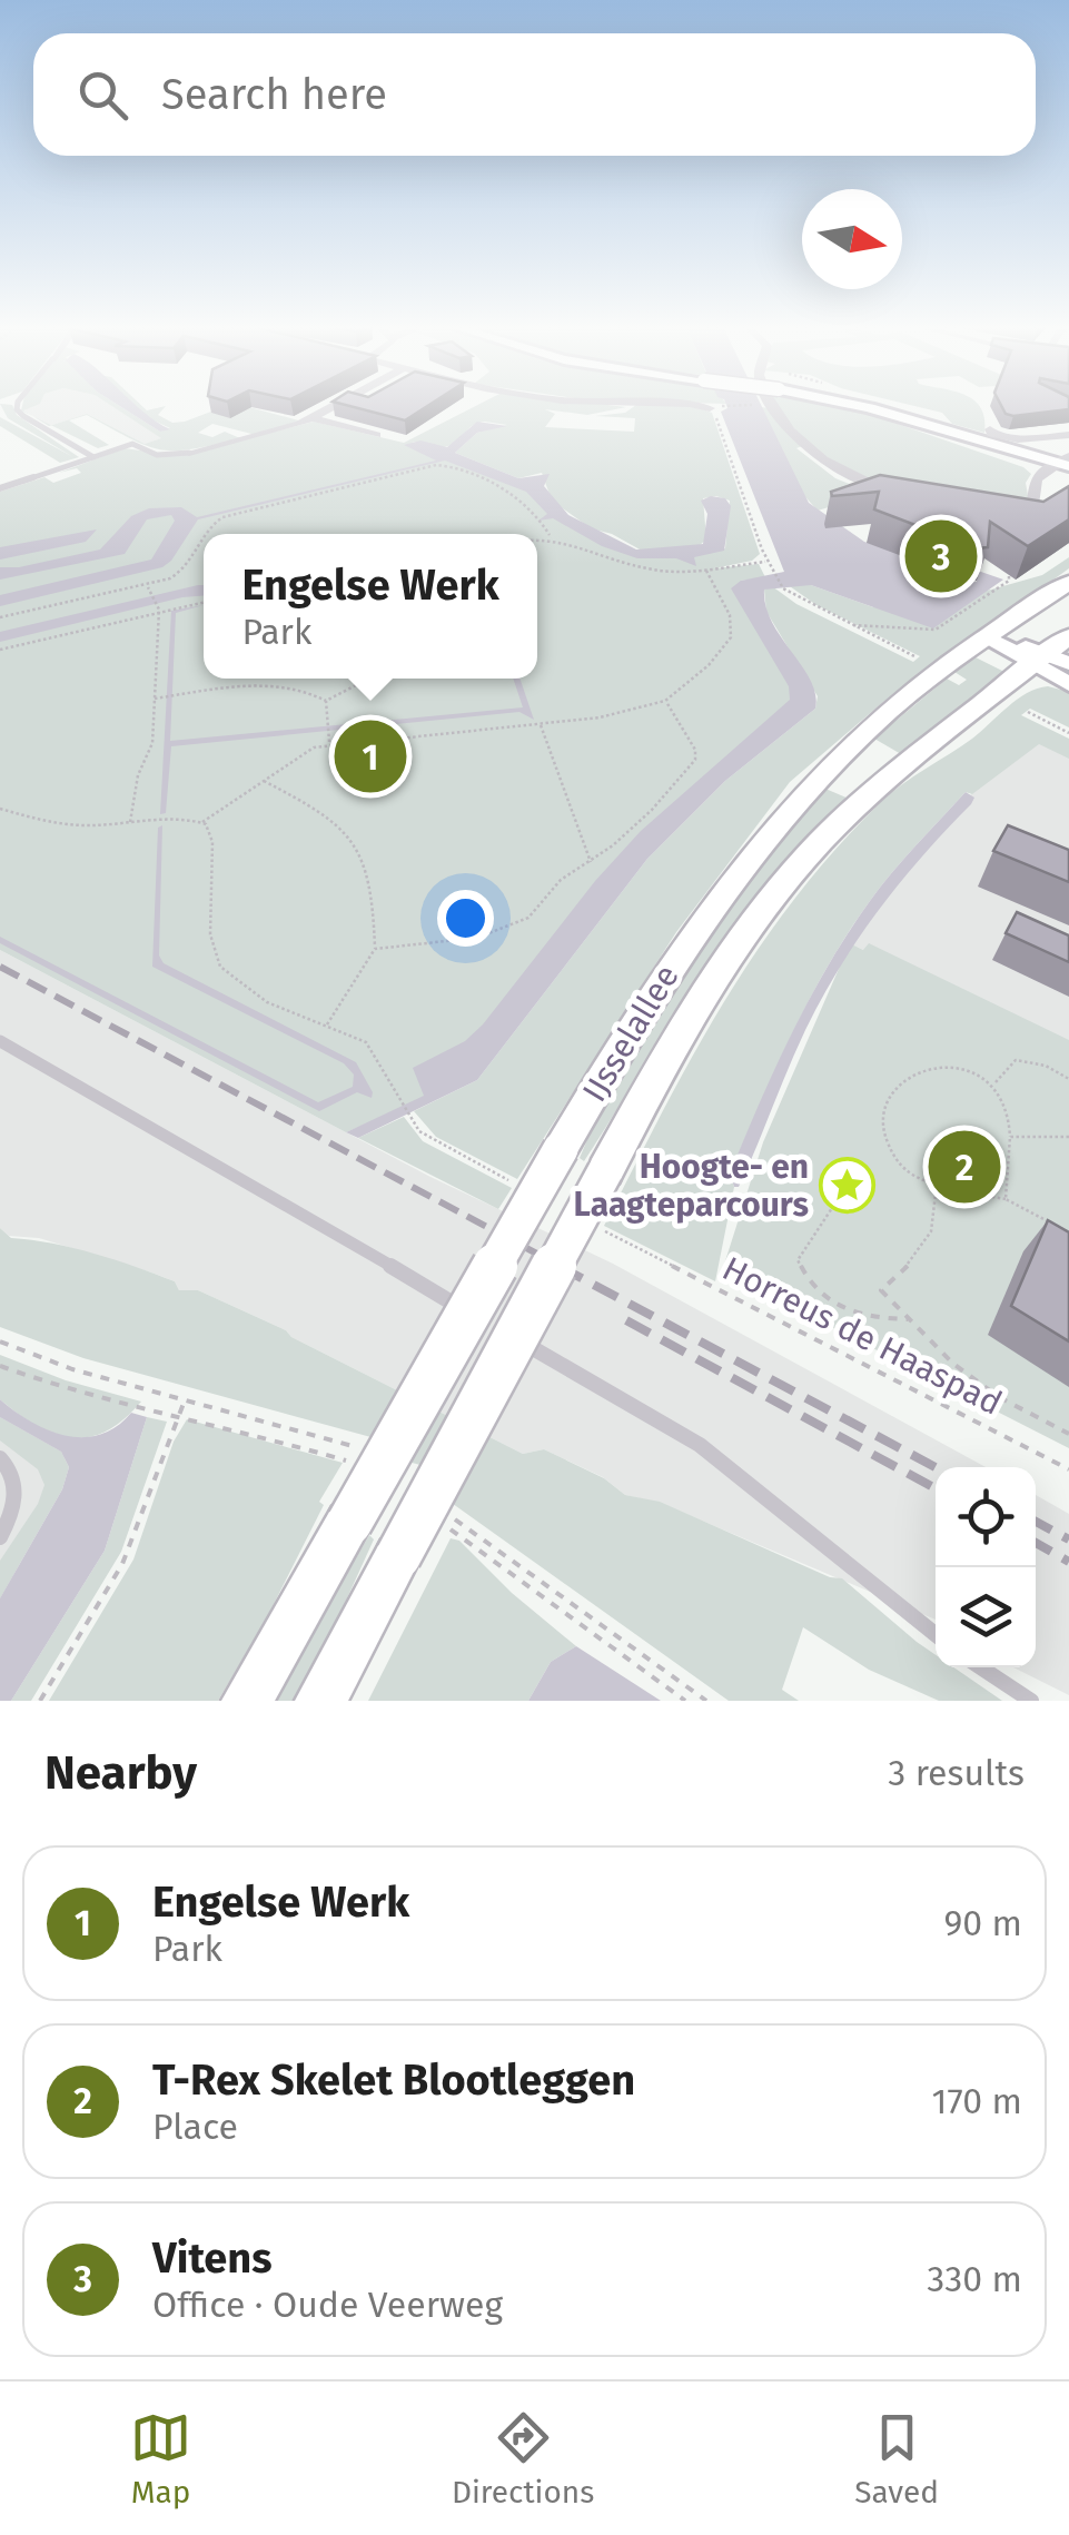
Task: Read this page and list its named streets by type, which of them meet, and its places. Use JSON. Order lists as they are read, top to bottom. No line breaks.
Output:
{"streets":{"main road":["IJsselallee"],"path":["Horreus de Haaspad"]},"places":{"place":["Hoogte- en Laagteparcours"]},"north":"right","page":{"search":"Search here","pins":["3","1","2"],"popup":["Engelse Werk","Park"],"heading":["Nearby","3 results"],"list":[{"mark":"1","name":"Engelse Werk","note":"Park","value":"90 m"},{"mark":"2","name":"T-Rex Skelet Blootleggen","note":"Place","value":"170 m"},{"mark":"3","name":"Vitens","note":"Office · Oude Veerweg","value":"330 m"}],"nav":["Map","Directions","Saved"]}}
